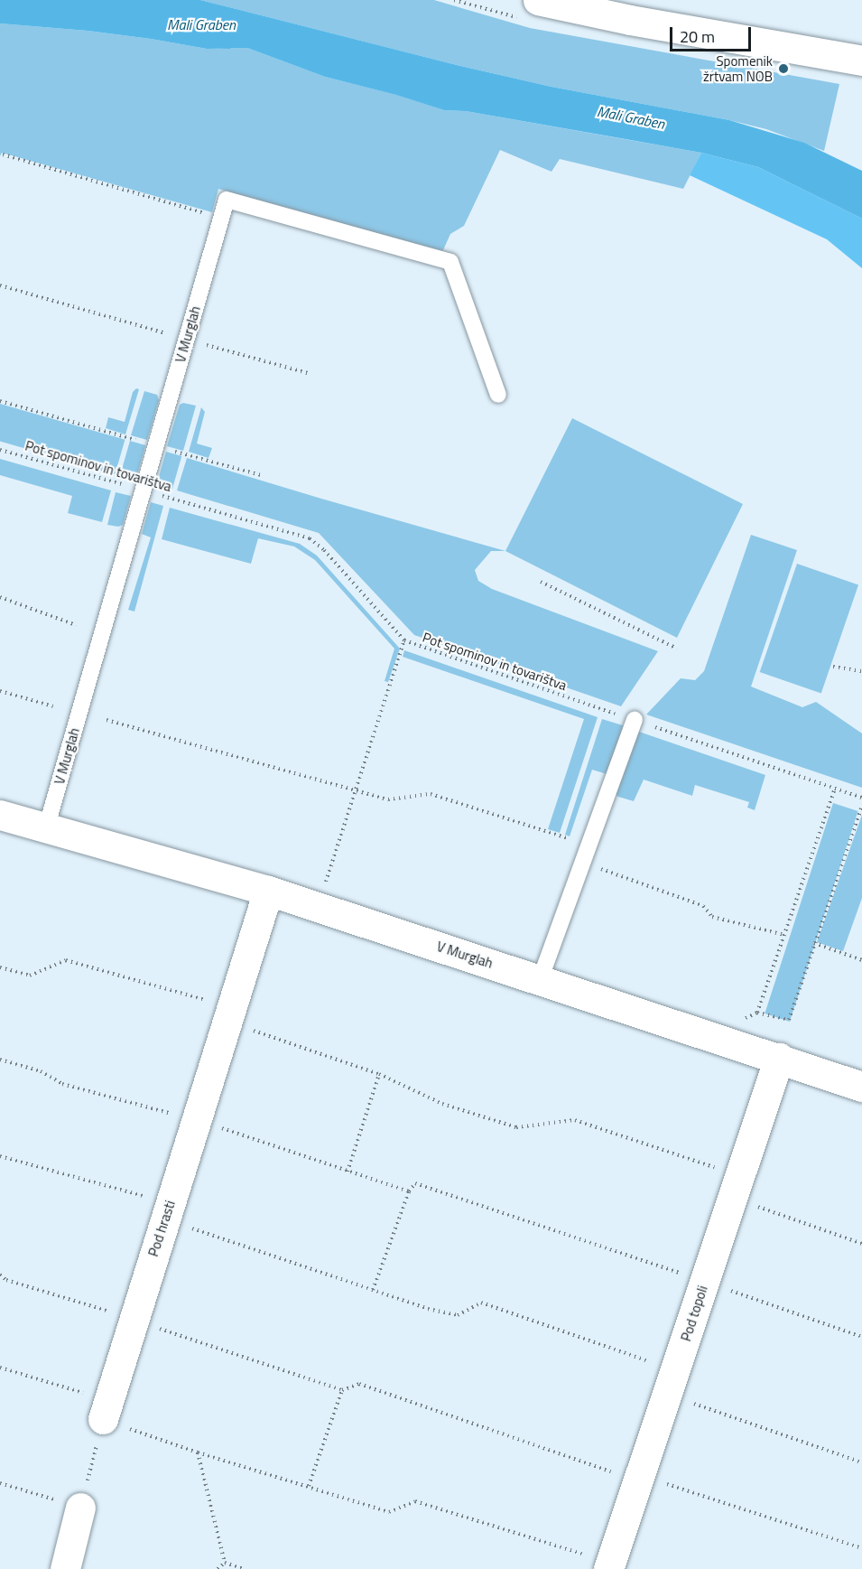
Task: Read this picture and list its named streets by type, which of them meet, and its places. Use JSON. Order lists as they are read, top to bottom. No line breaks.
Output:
{"streets":{"street":["V Murglah","Pod hrasti","Pod topoli"],"path":["Pot spominov in tovarištva"]},"crossings":[["V Murglah","Pot spominov in tovarištva"],["V Murglah","Pod hrasti"],["V Murglah","Pod topoli"]],"water":["Mali Graben"],"places":["Spomenik žrtvam NOB"],"scale_bar":"20 m"}
